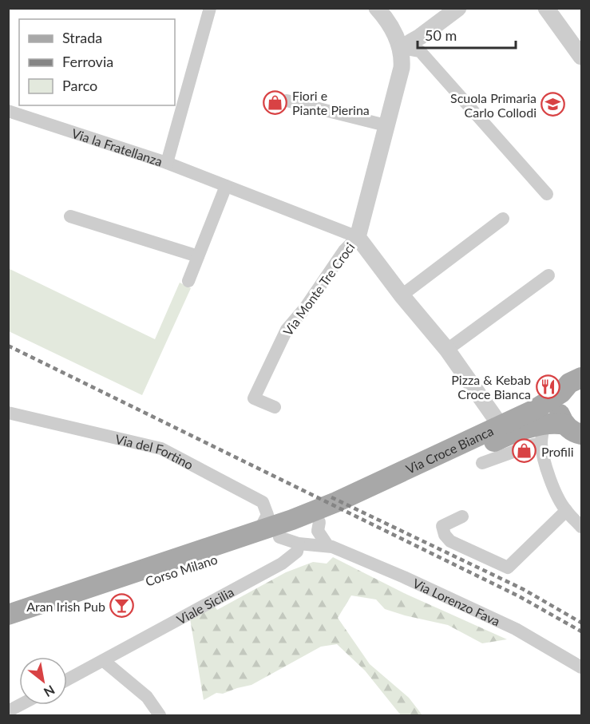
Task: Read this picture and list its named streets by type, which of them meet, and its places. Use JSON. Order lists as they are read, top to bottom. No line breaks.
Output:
{"streets":{"main road":["Via Croce Bianca","Corso Milano"],"street":["Via la Fratellanza","Via Monte Tre Croci","Via del Fortino","Via Lorenzo Fava","Viale Sicilia"]},"crossings":[["Via la Fratellanza","Via Monte Tre Croci"],["Via Croce Bianca","Corso Milano"],["Via del Fortino","Corso Milano"],["Corso Milano","Via Lorenzo Fava"],["Corso Milano","Viale Sicilia"],["Via Lorenzo Fava","Viale Sicilia"]],"places":{"shop":["Fiori e Piante Pierina","Profili"],"school or university":["Scuola Primaria Carlo Collodi"],"restaurant":["Pizza & Kebab Croce Bianca"],"bar":["Aran Irish Pub"]},"legend":["Strada","Ferrovia","Parco"],"scale_bar":"50 m","north":"bottom right"}
